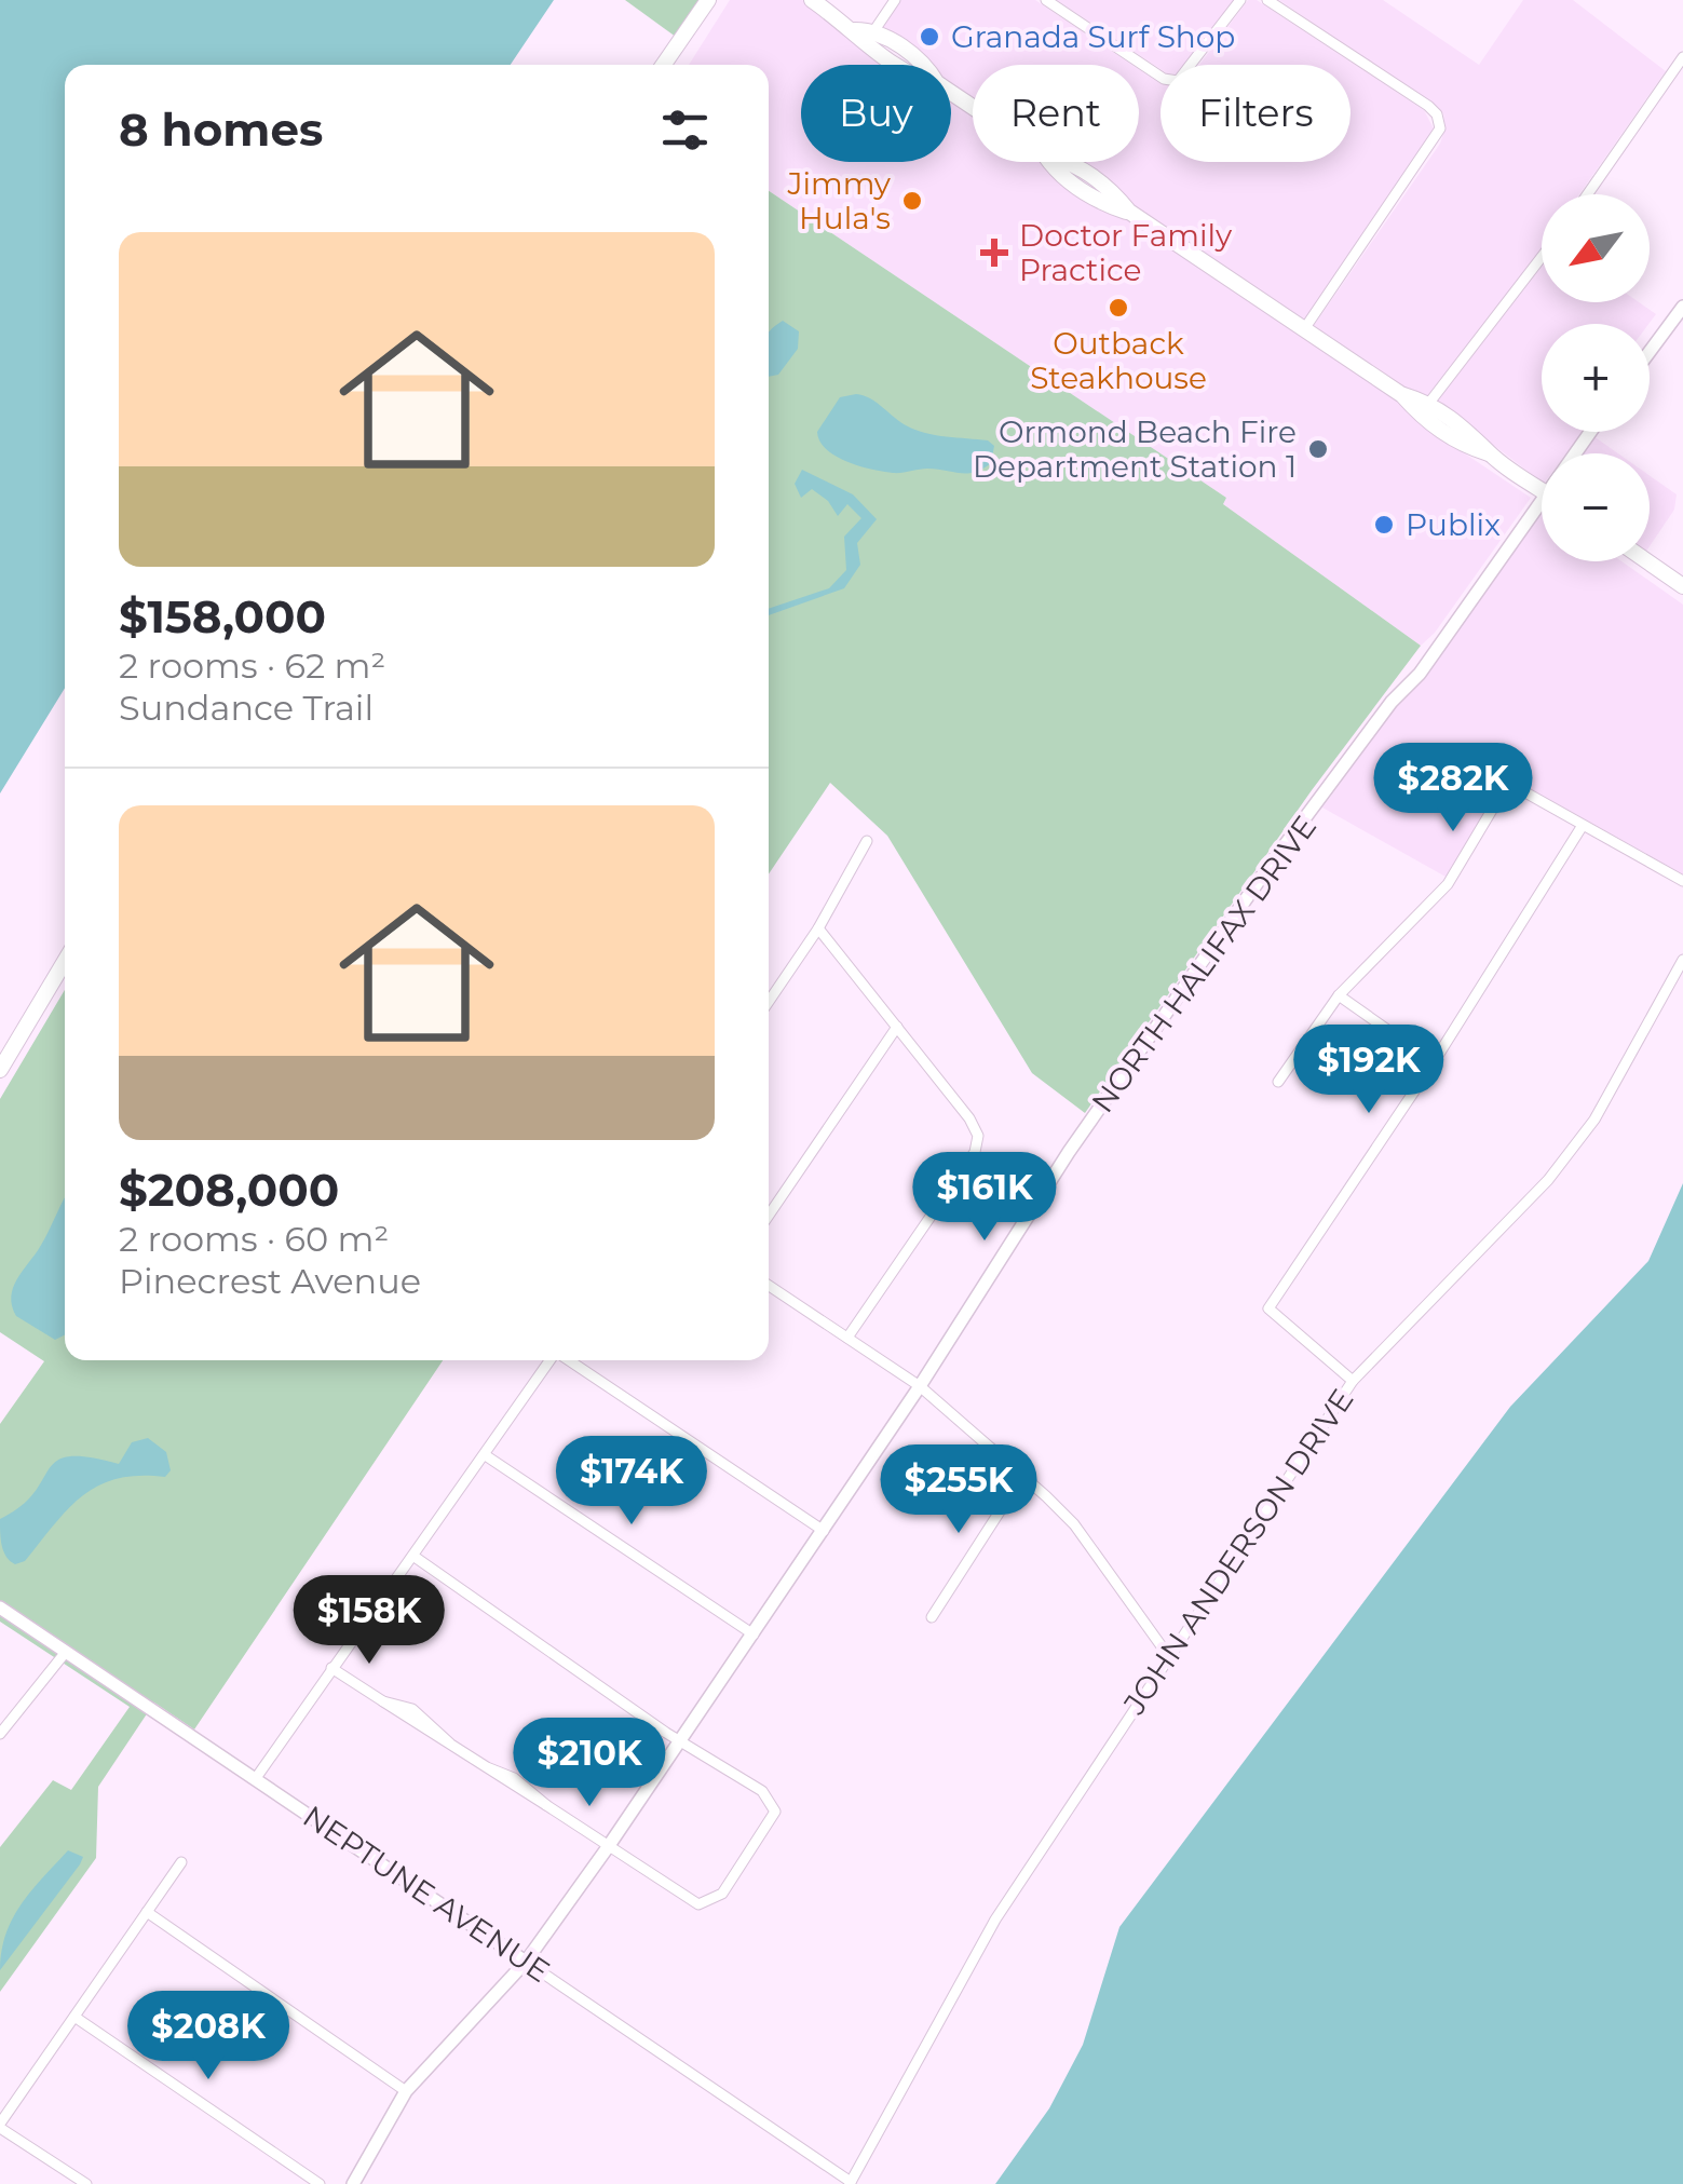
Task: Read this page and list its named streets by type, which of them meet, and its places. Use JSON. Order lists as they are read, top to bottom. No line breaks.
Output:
{"streets":{"street":["NORTH HALIFAX DRIVE","JOHN ANDERSON DRIVE","NEPTUNE AVENUE"]},"crossings":[["NORTH HALIFAX DRIVE","NEPTUNE AVENUE"],["JOHN ANDERSON DRIVE","NEPTUNE AVENUE"]],"places":{"other":["Granada Surf Shop","Jimmy Hula's","Outback Steakhouse","Ormond Beach Fire Department Station 1","Publix"],"health":["Doctor Family Practice"]},"north":"bottom left","page":{"chip":["Buy","Rent","Filters"],"heading":"8 homes","map_buttons":["+","−"],"list":[{"name":"$158,000","note":"2 rooms · 62 m² · Sundance Trail"},{"name":"$208,000","note":"2 rooms · 60 m² · Pinecrest Avenue"}],"price":["$282K","$192K","$161K","$174K","$255K","$158K","$210K","$208K"]}}
